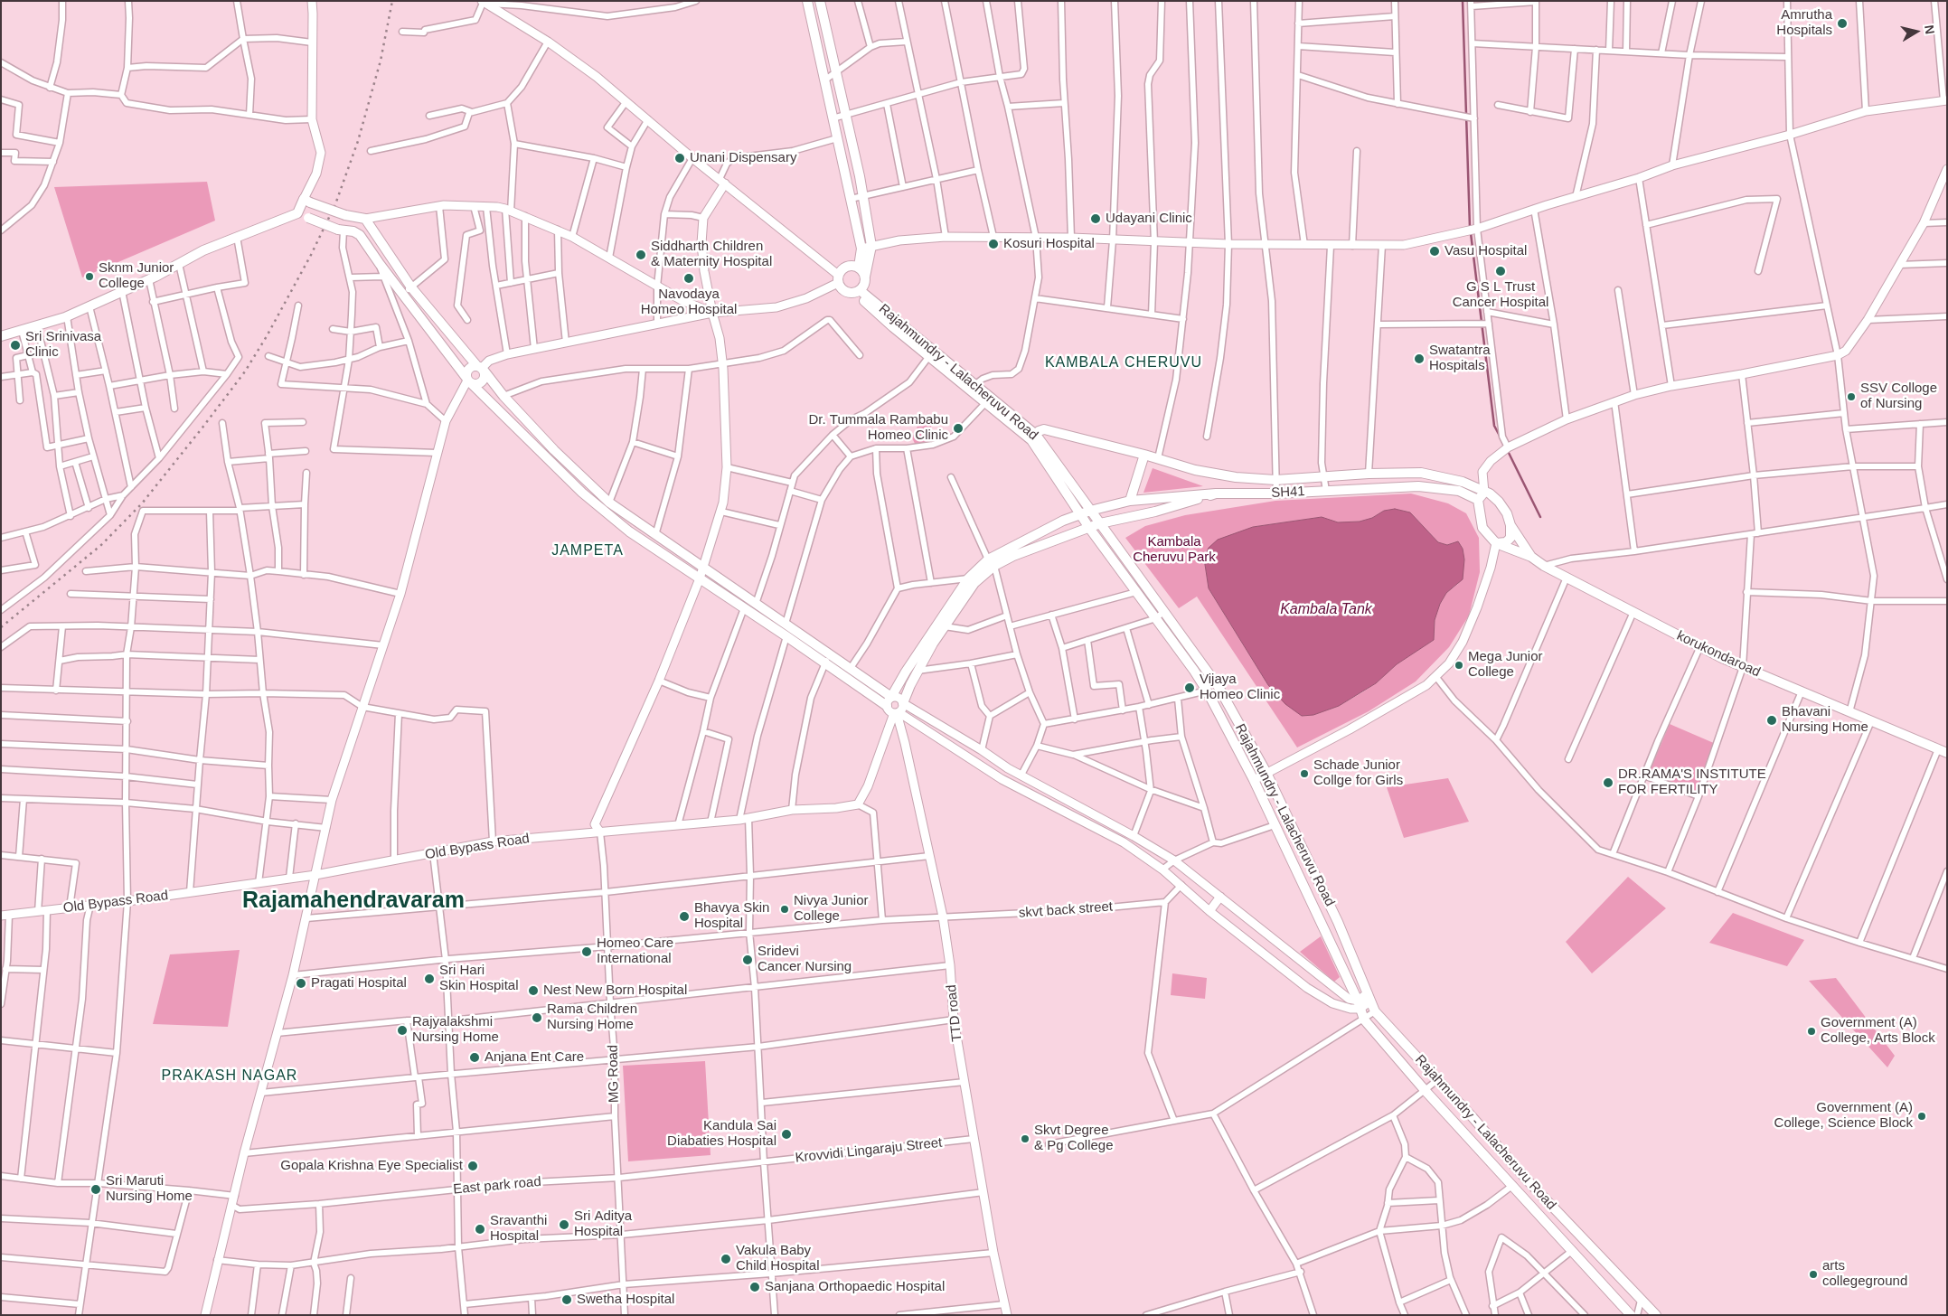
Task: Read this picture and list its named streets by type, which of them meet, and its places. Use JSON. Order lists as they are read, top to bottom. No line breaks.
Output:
{"streets":{"main road":["Rajahmundry - Lalacheruvu Road","SH41","korukondaroad"],"street":["Old Bypass Road","skvt back street","TTD road","MG Road","Krovvidi Lingaraju Street","East park road"]},"crossings":[["Rajahmundry - Lalacheruvu Road","SH41"],["SH41","korukondaroad"],["Old Bypass Road","MG Road"],["skvt back street","TTD road"],["skvt back street","MG Road"],["TTD road","Krovvidi Lingaraju Street"],["MG Road","East park road"],["Krovvidi Lingaraju Street","East park road"]],"districts":["KAMBALA CHERUVU","JAMPETA","Rajamahendravaram","PRAKASH NAGAR"],"water":["Kambala Tank"],"parks":["Kambala Cheruvu Park"],"places":["Amrutha Hospitals","Unani Dispensary","Udayani Clinic","Kosuri Hospital","Vasu Hospital","Siddharth Children & Maternity Hospital","G S L Trust Cancer Hospital","Sknm Junior College","Navodaya Homeo Hospital","Sri Srinivasa Clinic","Swatantra Hospitals","SSV Colloge of Nursing","Dr. Tummala Rambabu Homeo Clinic","Mega Junior College","Vijaya Homeo Clinic","Bhavani Nursing Home","Schade Junior Collge for Girls","DR.RAMA'S INSTITUTE FOR FERTILITY","Nivya Junior College","Bhavya Skin Hospital","Homeo Care International","Sridevi Cancer Nursing","Sri Hari Skin Hospital","Pragati Hospital","Nest New Born Hospital","Rama Children Nursing Home","Rajyalakshmi Nursing Home","Government (A) College, Arts Block","Anjana Ent Care","Government (A) College, Science Block","Kandula Sai Diabaties Hospital","Skvt Degree & Pg College","Gopala Krishna Eye Specialist","Sri Maruti Nursing Home","Sri Aditya Hospital","Sravanthi Hospital","Vakula Baby Child Hospital","arts collegeground","Sanjana Orthopaedic Hospital","Swetha Hospital"],"north":"right"}
